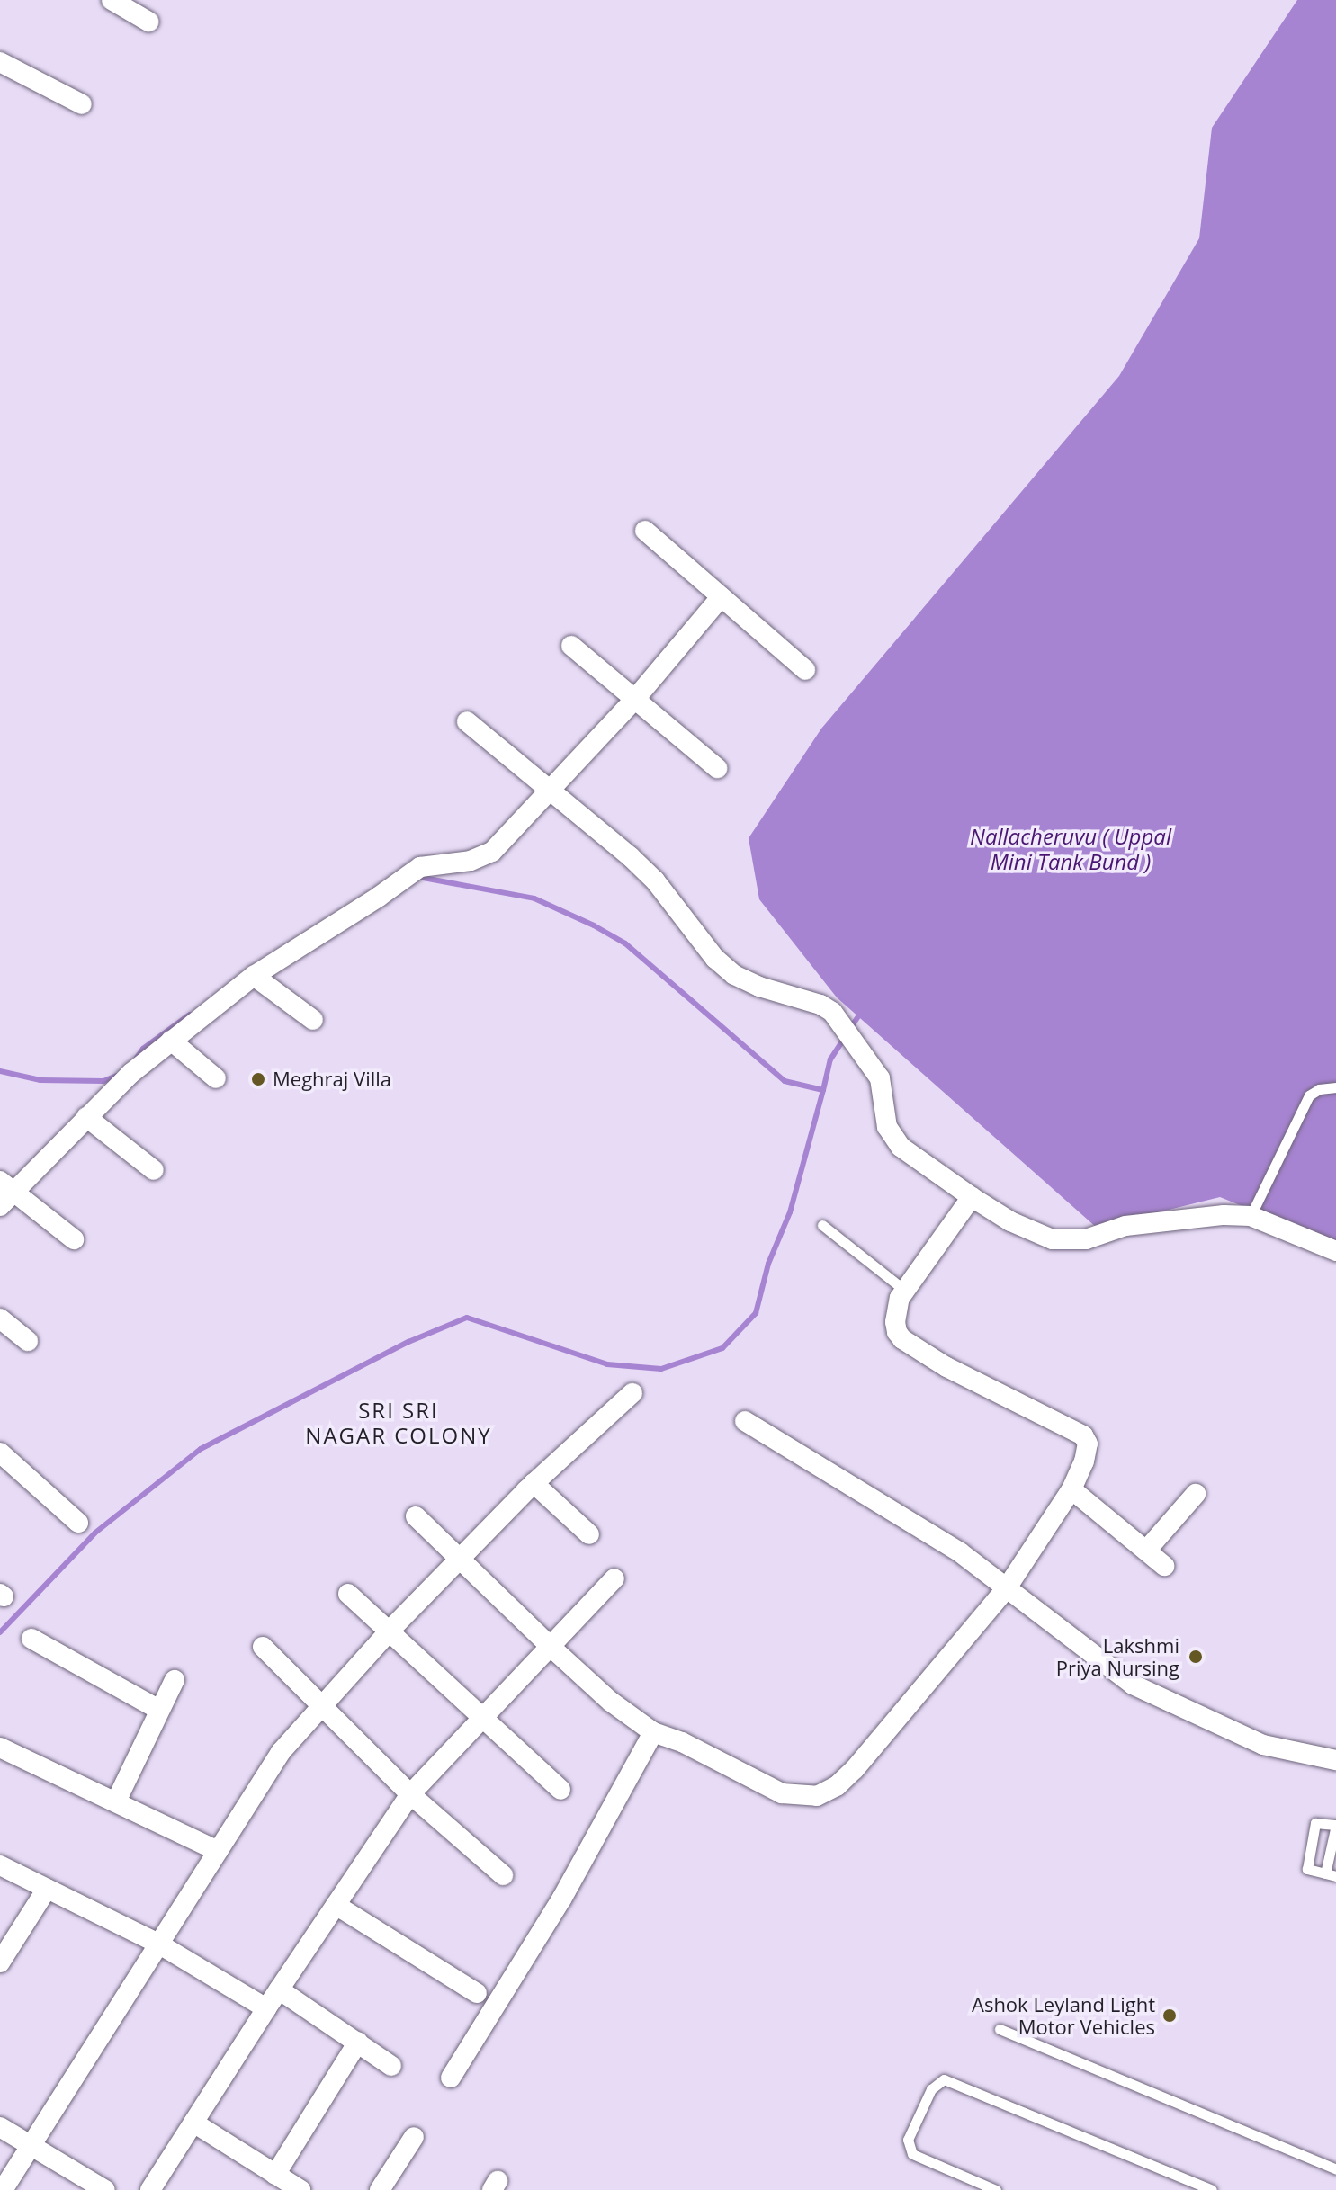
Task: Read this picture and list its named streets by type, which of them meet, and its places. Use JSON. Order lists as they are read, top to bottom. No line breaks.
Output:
{"districts":["SRI SRI NAGAR COLONY"],"water":["Nallacheruvu ( Uppal Mini Tank Bund )"],"places":["Meghraj Villa","Lakshmi Priya Nursing","Ashok Leyland Light Motor Vehicles"]}
